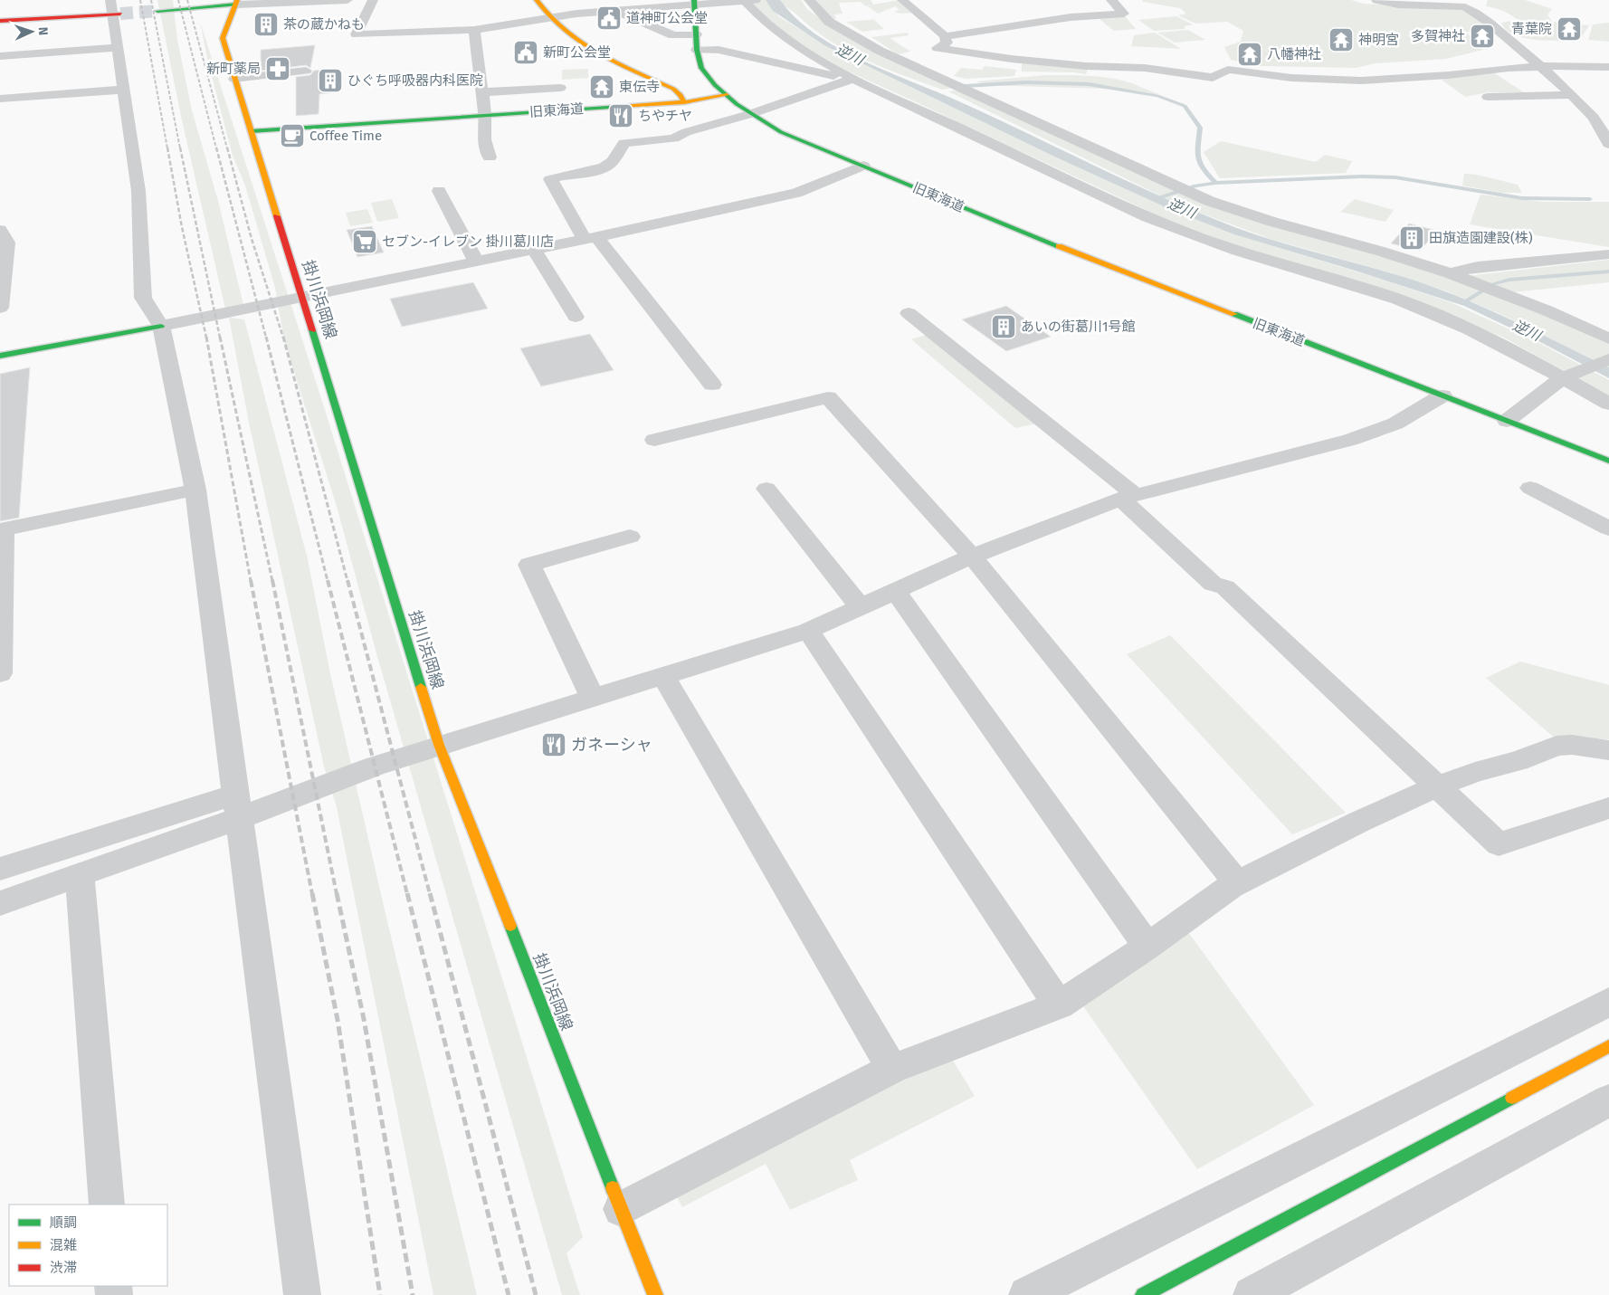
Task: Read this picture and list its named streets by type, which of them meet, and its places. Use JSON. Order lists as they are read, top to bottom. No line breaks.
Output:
{"streets":{"street":["旧東海道","掛川浜岡線"]},"crossings":[["旧東海道","掛川浜岡線"]],"water":["逆川"],"places":{"public building":["道神町公会堂","新町公会堂"],"building":["茶の蔵かねも","ひぐち呼吸器内科医院","田旗造園建設(株)","あいの街葛川1号館"],"temple":["青葉院","多賀神社","神明宮","八幡神社","東伝寺"],"pharmacy":["新町薬局"],"restaurant":["ちやチヤ","ガネーシャ"],"cafe":["Coffee Time"],"supermarket":["セブン-イレブン 掛川葛川店"]},"legend":["順調","混雑","渋滞"],"north":"right"}
